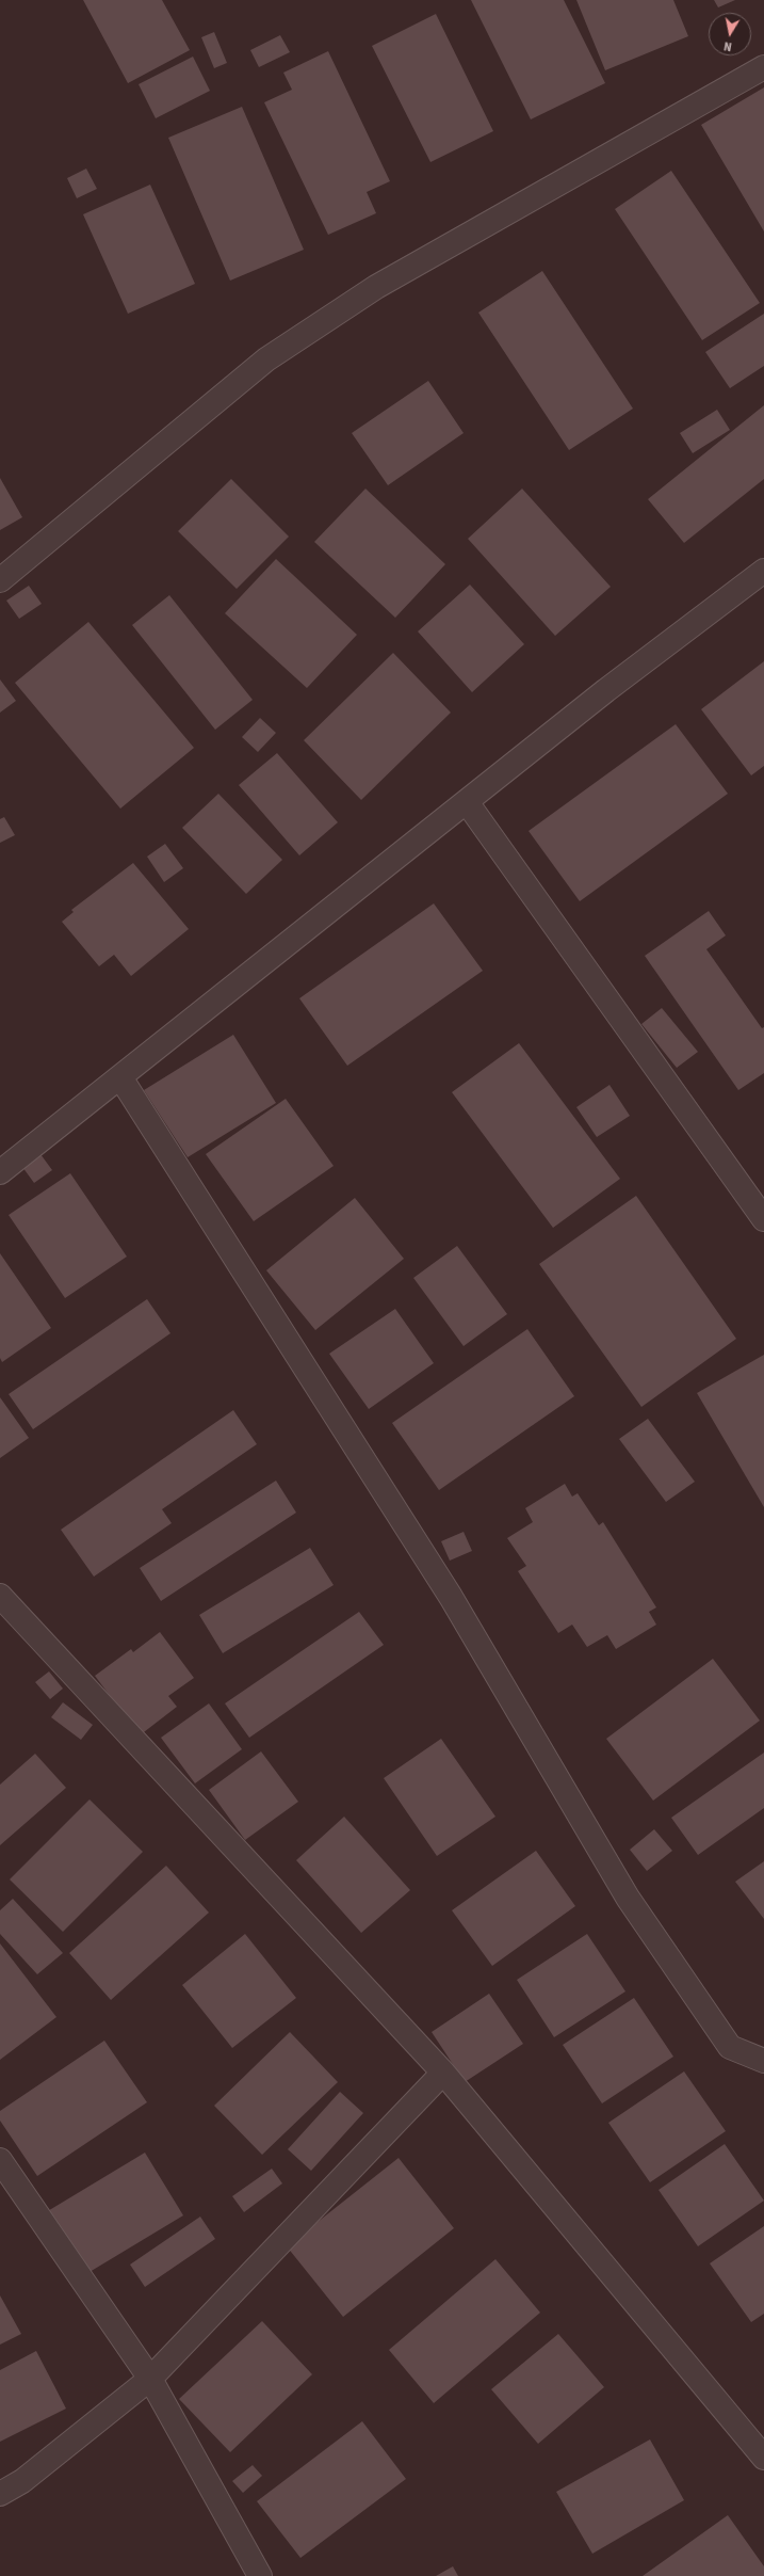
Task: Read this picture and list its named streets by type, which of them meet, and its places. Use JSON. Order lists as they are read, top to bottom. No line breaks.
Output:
{"north":"bottom"}
